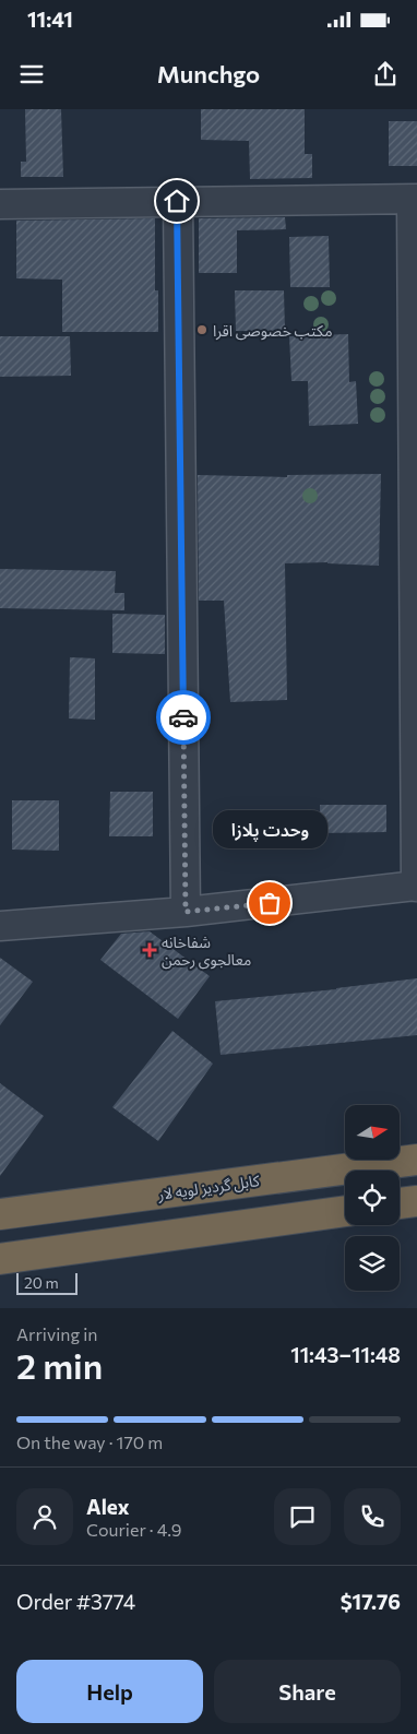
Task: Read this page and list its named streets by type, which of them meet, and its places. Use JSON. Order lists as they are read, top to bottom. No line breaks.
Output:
{"streets":{"highway":["کابل گردیز لویه لار"]},"places":{"other":["مکتب خصوصی اقرا","وحدت پلازا"],"health":["شفاخانه معالجوی رحمن"]},"scale_bar":"20 m","north":"right","page":{"status":"11:41","header":"Munchgo","bubble":"وحدت پلازا","scale":"20 m","heading":["2 min","Arriving in","11:43–11:48"],"panel":["Alex","Courier · 4.9","Order #3774","$17.76"],"bar":"On the way · 170 m","buttons":["Help","Share"]}}
